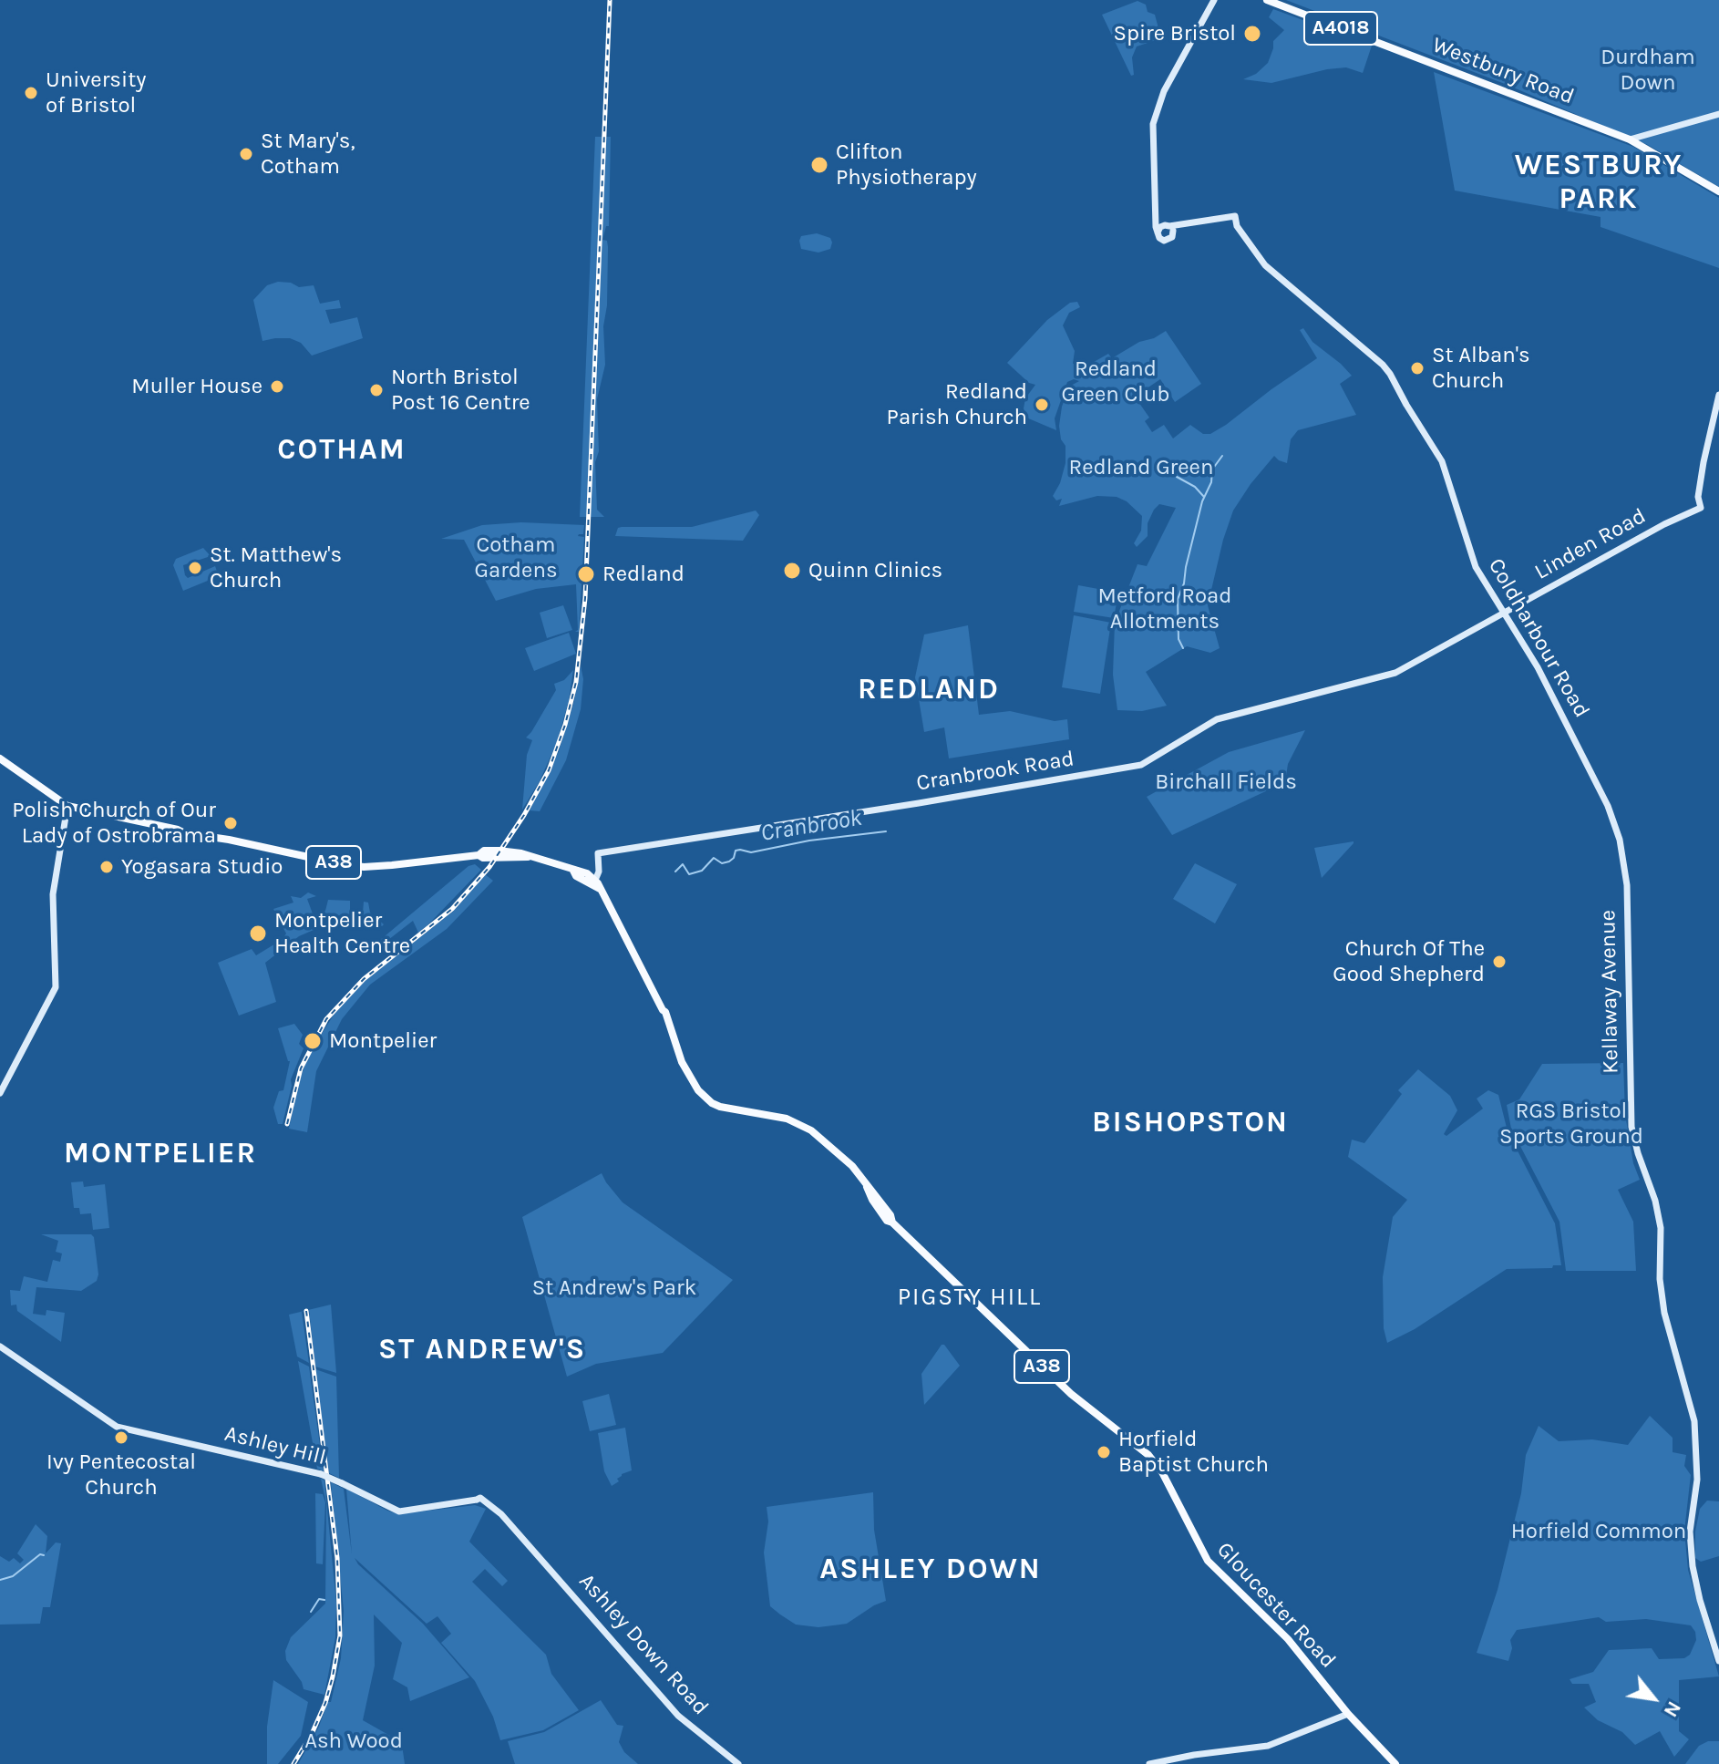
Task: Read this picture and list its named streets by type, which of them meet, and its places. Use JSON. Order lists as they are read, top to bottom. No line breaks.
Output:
{"streets":{"main road":["A4018","Westbury Road","Linden Road","Coldharbour Road","Cranbrook Road","A38","Kellaway Avenue","Ashley Hill","Gloucester Road","Ashley Down Road"]},"crossings":[["Linden Road","Coldharbour Road"],["Linden Road","Cranbrook Road"],["Coldharbour Road","Kellaway Avenue"],["Cranbrook Road","A38"],["Cranbrook Road","Gloucester Road"],["A38","Gloucester Road"],["Ashley Hill","Ashley Down Road"]],"districts":["WESTBURY PARK","COTHAM","REDLAND","BISHOPSTON","MONTPELIER","PIGSTY HILL","ST ANDREW'S","ASHLEY DOWN"],"water":["Cranbrook"],"parks":["Durdham Down","Redland Green Club","Redland Green","Cotham Gardens","Metford Road Allotments","Birchall Fields","RGS Bristol Sports Ground","St Andrew's Park","Horfield Common","Ash Wood"],"places":["Spire Bristol","University of Bristol","St Mary's, Cotham","Clifton Physiotherapy","St Alban's Church","Muller House","North Bristol Post 16 Centre","Redland Parish Church","St. Matthew's Church","Quinn Clinics","Redland","Polish Church of Our Lady of Ostrobrama","Yogasara Studio","Montpelier Health Centre","Church Of The Good Shepherd","Montpelier","Ivy Pentecostal Church","Horfield Baptist Church"],"north":"bottom right"}
